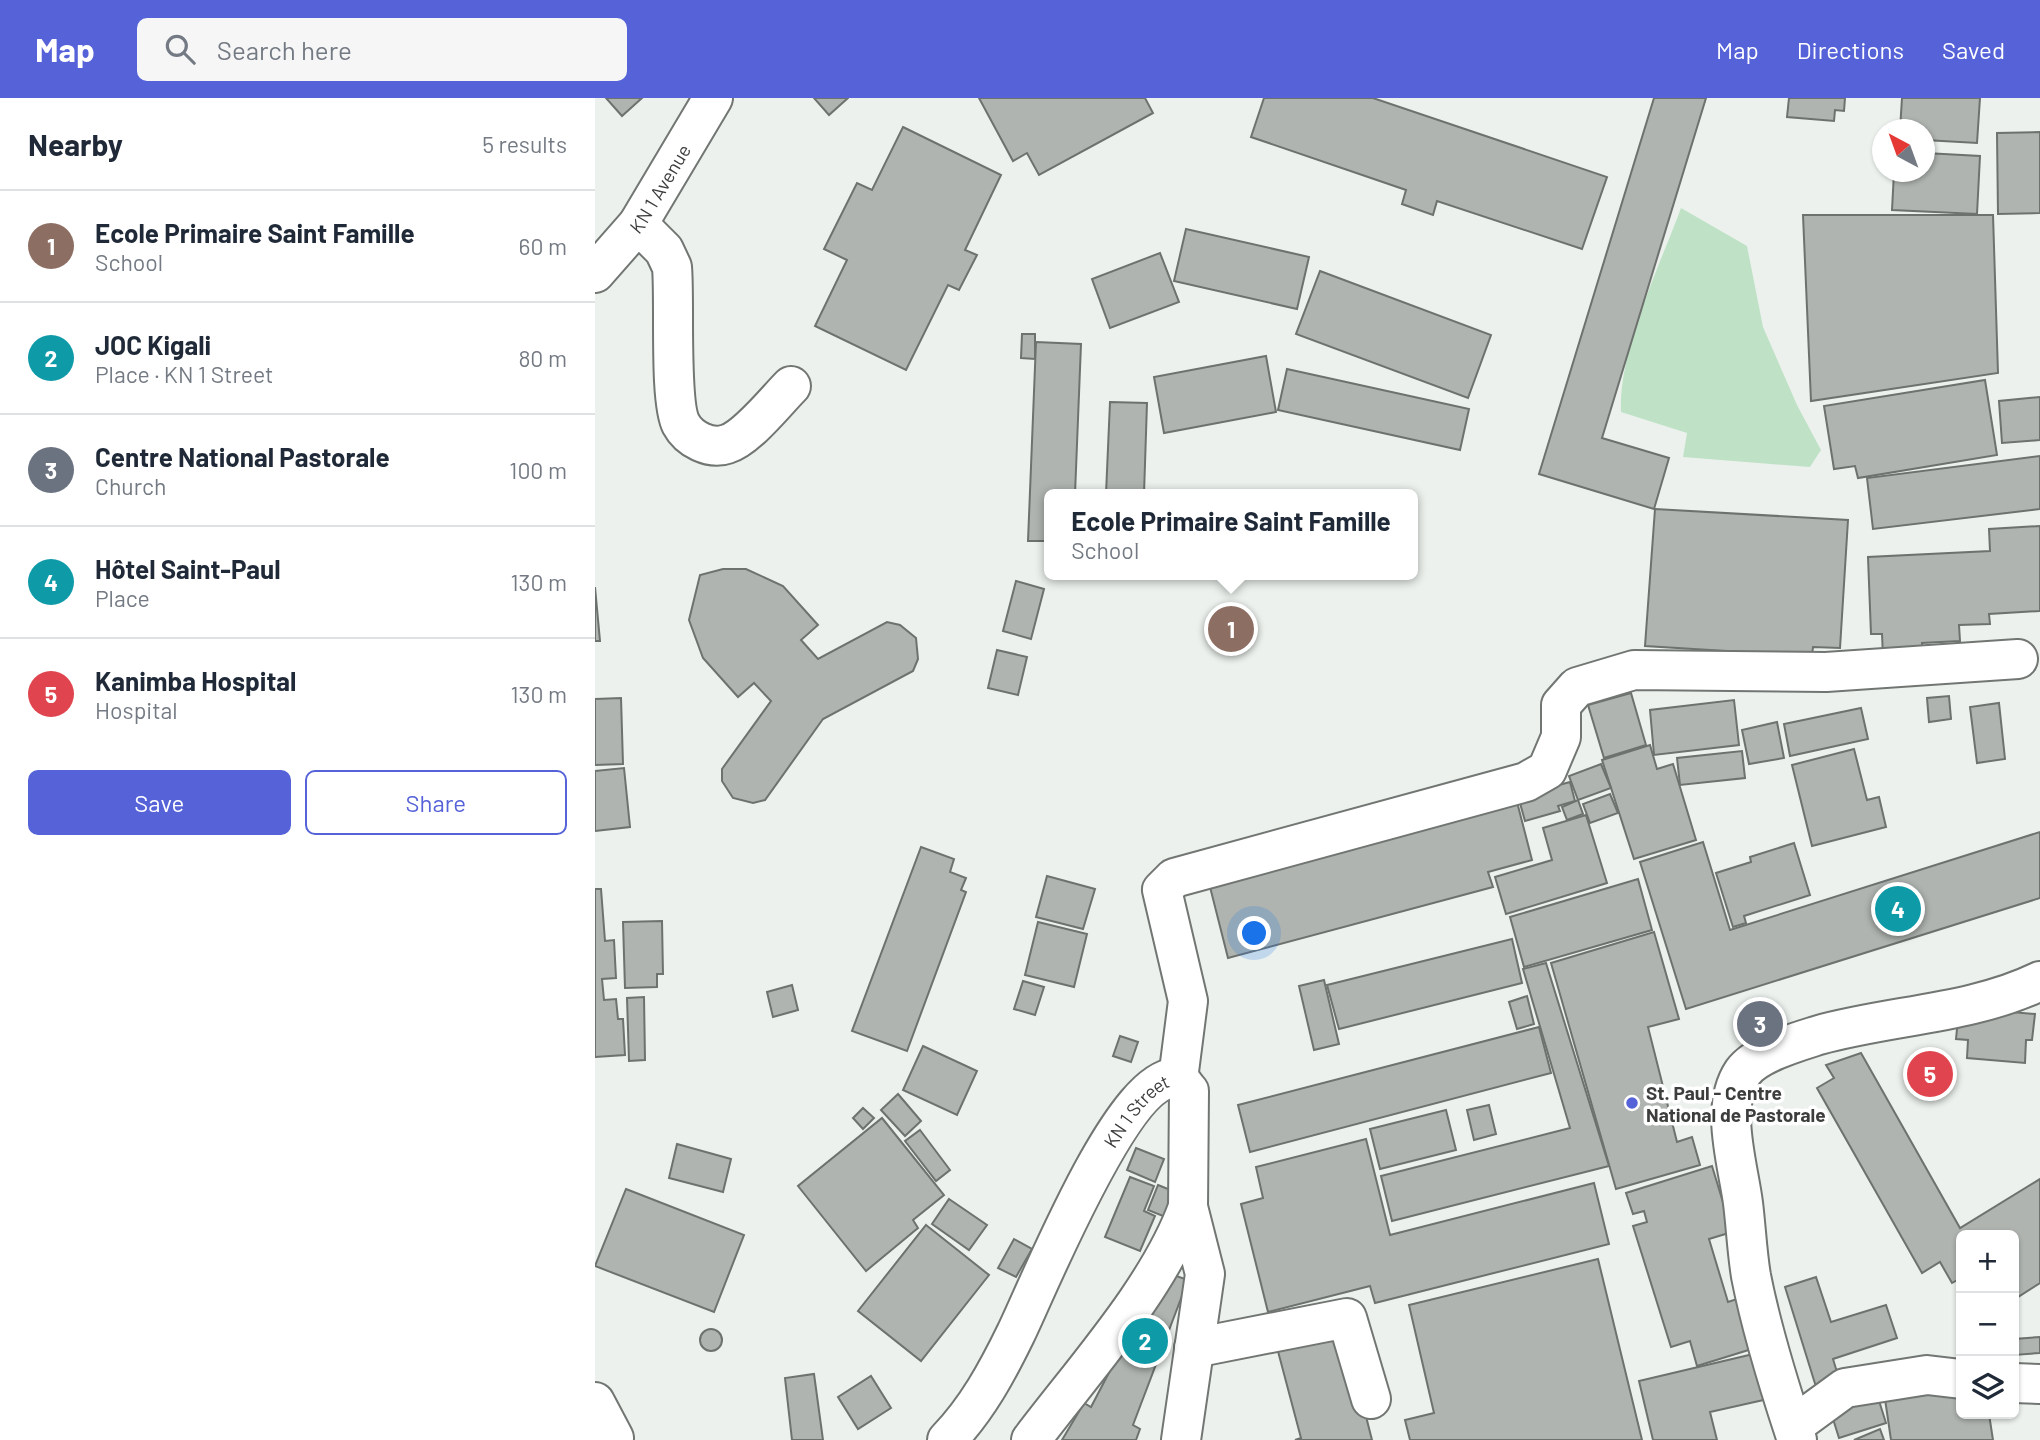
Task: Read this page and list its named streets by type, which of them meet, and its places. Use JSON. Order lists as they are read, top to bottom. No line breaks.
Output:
{"streets":{"street":["KN 1 Avenue","KN 1 Street"]},"places":["St. Paul - Centre National de Pastorale"],"north":"top left","page":{"header":"Map","search":"Search here","nav":["Map","Directions","Saved"],"heading":["Nearby","5 results"],"list":[{"mark":"1","name":"Ecole Primaire Saint Famille","note":"School","value":"60 m"},{"mark":"2","name":"JOC Kigali","note":"Place · KN 1 Street","value":"80 m"},{"mark":"3","name":"Centre National Pastorale","note":"Church","value":"100 m"},{"mark":"4","name":"Hôtel Saint-Paul","note":"Place","value":"130 m"},{"mark":"5","name":"Kanimba Hospital","note":"Hospital","value":"130 m"}],"popup":["Ecole Primaire Saint Famille","School"],"pins":["1","4","3","5","2"],"buttons":["Save","Share"],"map_buttons":["+","−"]}}
